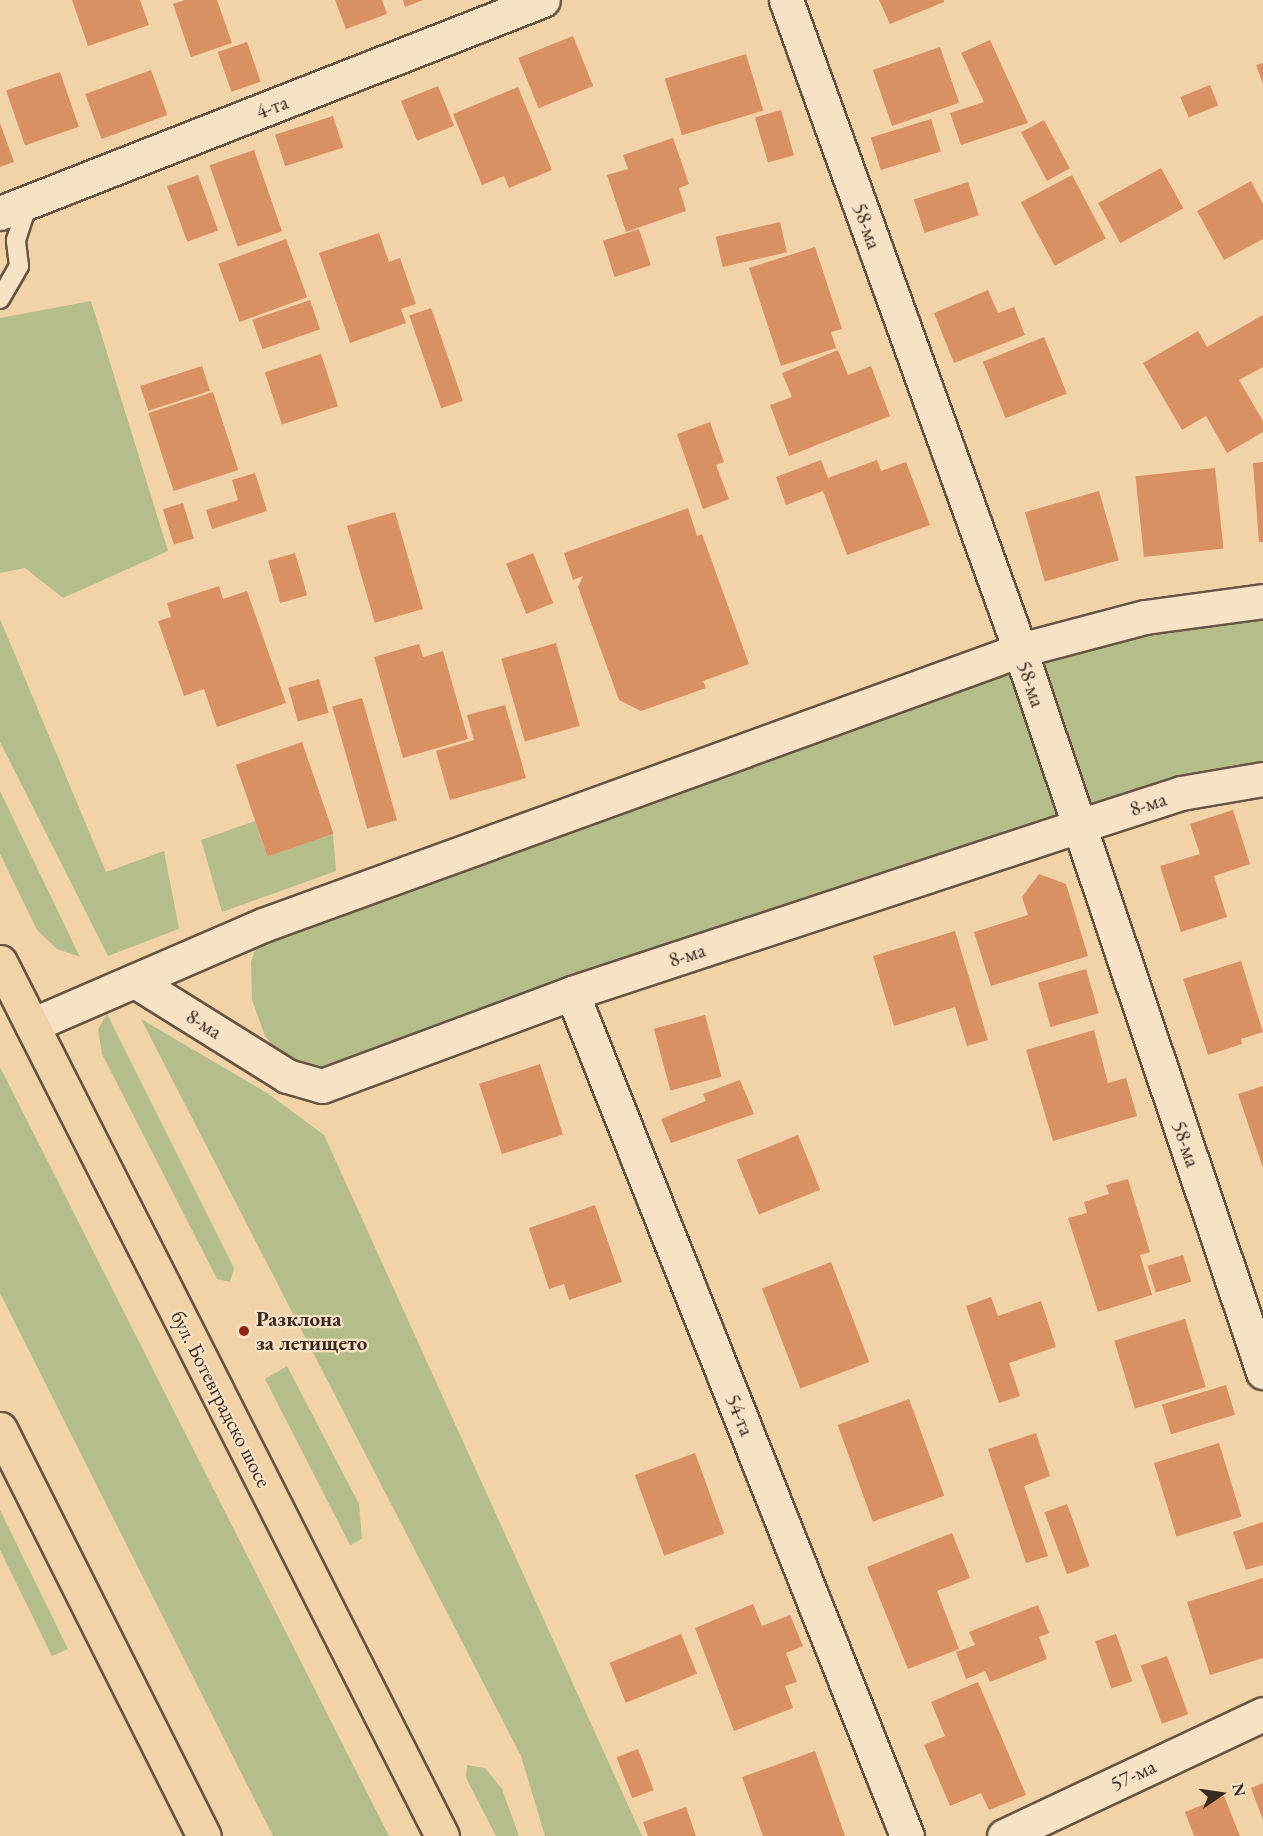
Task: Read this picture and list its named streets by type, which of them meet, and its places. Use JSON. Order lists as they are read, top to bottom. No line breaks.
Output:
{"streets":{"main road":["бул. Ботевградско шосе"],"street":["4-та","58-ма","8-ма","54-та","57-ма"]},"crossings":[["58-ма","8-ма"],["8-ма","54-та"]],"places":["Разклона за летището"],"north":"right"}
